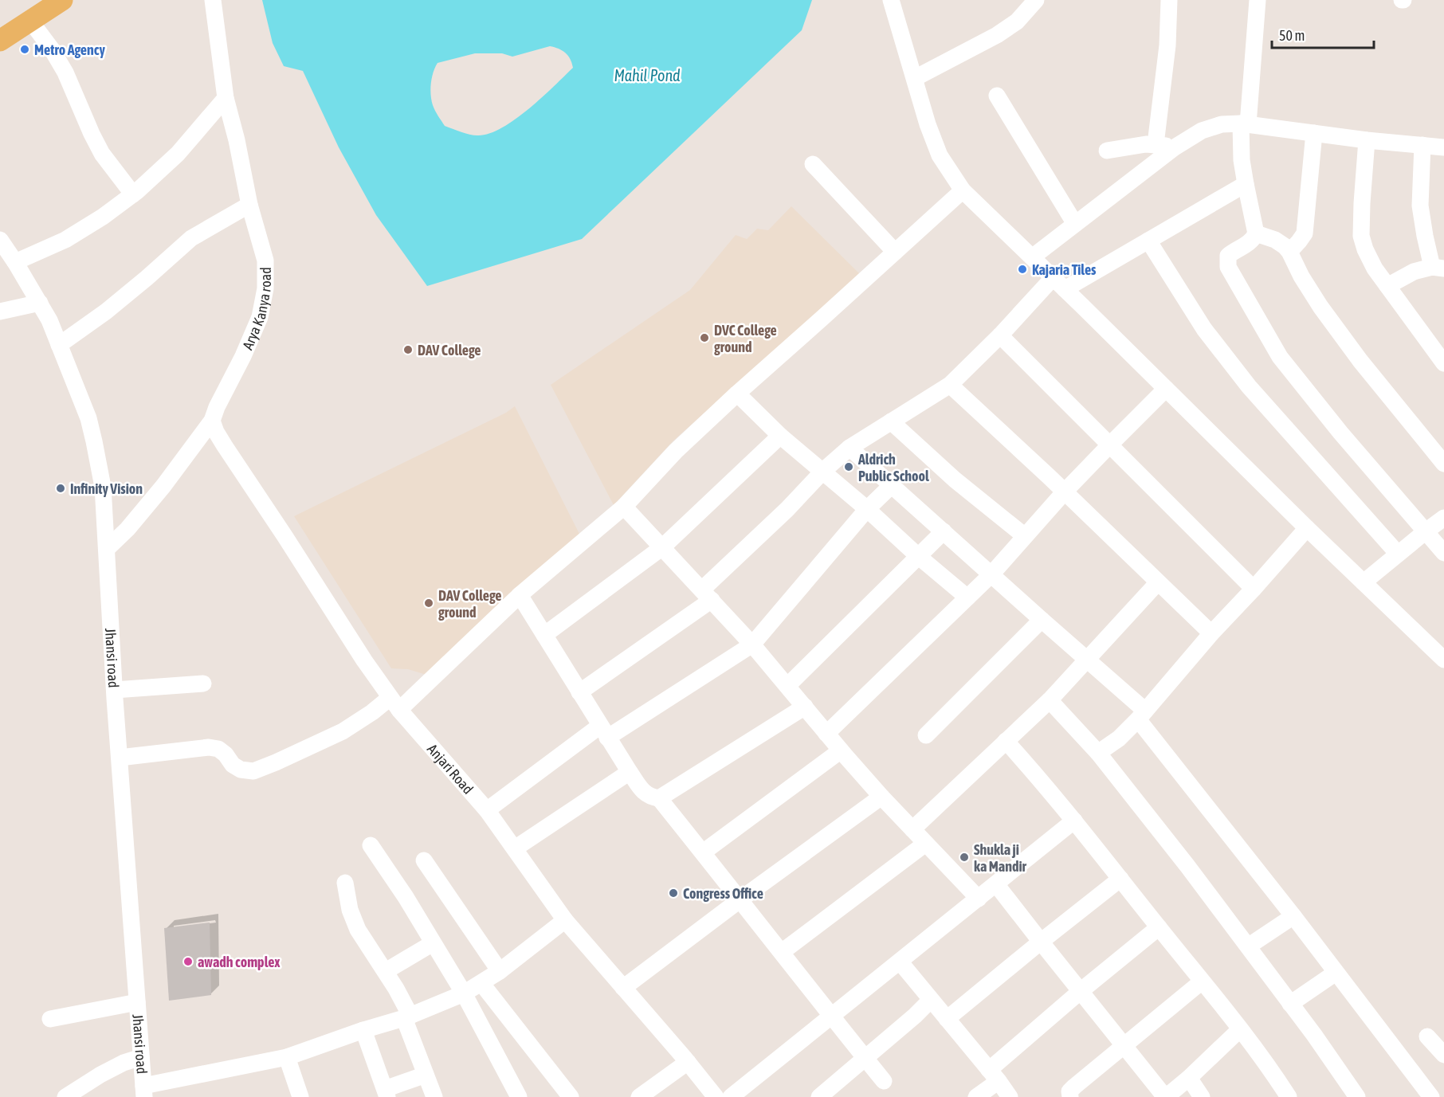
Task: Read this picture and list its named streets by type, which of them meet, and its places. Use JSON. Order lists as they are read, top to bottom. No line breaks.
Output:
{"streets":{"street":["Arya Kanya road","Jhansi road","Anjari Road"]},"crossings":[["Arya Kanya road","Jhansi road"],["Arya Kanya road","Anjari Road"]],"water":["Mahil Pond"],"places":["Metro Agency","Kajaria Tiles","DVC College ground","DAV College","Aldrich Public School","Infinity Vision","DAV College ground","Shukla ji ka Mandir","Congress Office","awadh complex"],"scale_bar":"50 m"}
